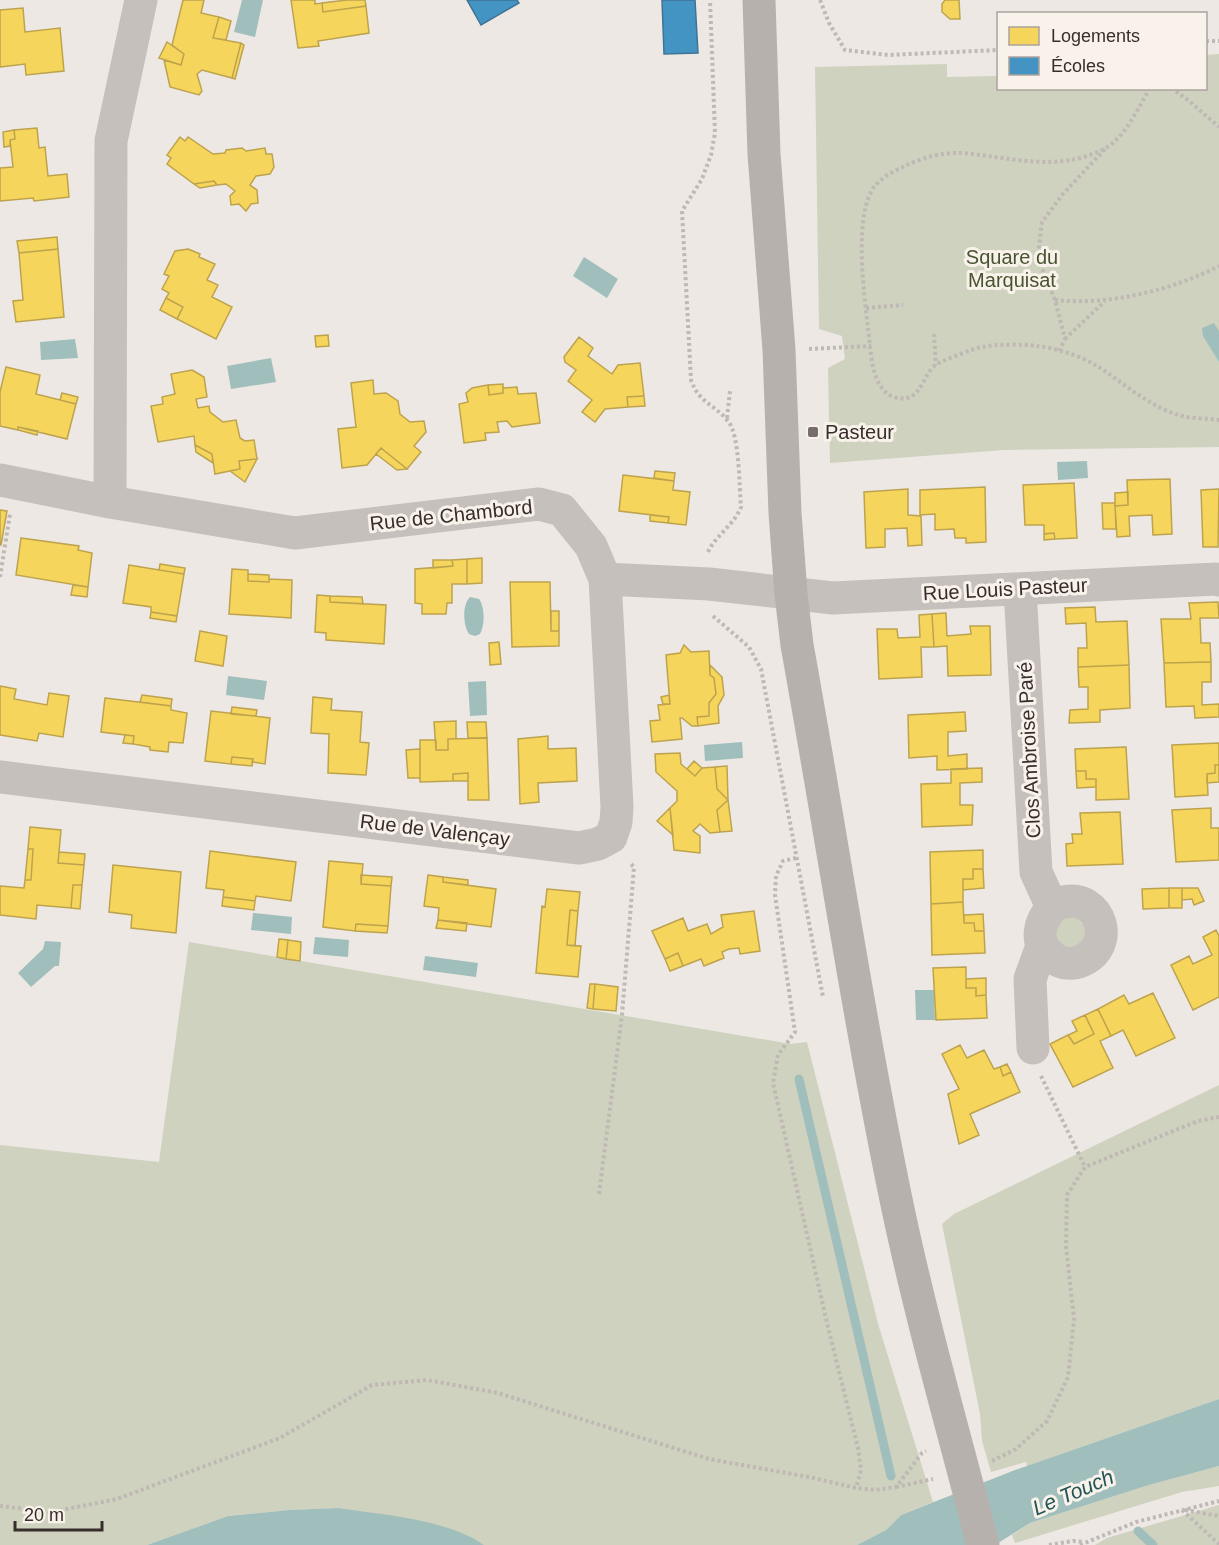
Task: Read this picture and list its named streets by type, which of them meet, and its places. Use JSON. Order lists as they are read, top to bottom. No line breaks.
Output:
{"streets":{"street":["Rue de Chambord","Rue Louis Pasteur","Clos Ambroise Paré","Rue de Valençay"]},"crossings":[["Rue Louis Pasteur","Clos Ambroise Paré"]],"water":["Le Touch"],"parks":["Square du Marquisat"],"places":{"transit":["Pasteur"]},"legend":["Logements","Écoles"],"scale_bar":"20 m"}
